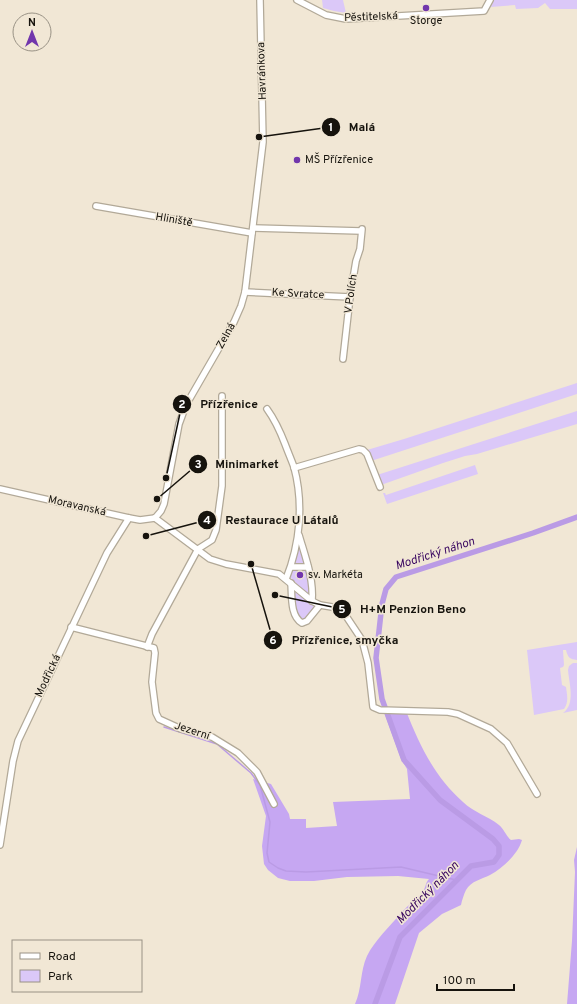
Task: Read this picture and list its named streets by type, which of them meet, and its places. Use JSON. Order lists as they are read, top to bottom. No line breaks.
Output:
{"streets":{"street":["Pěstitelská","Havránkova","Hliniště","Ke Svratce","V Polích","Zelná","Moravanská","Modřická","Jezerní"]},"crossings":[["Havránkova","Zelná"],["Hliniště","V Polích"],["Hliniště","Zelná"],["Ke Svratce","V Polích"],["Ke Svratce","Zelná"],["V Polích","Zelná"],["Zelná","Moravanská"],["Moravanská","Modřická"]],"water":["Modřický náhon"],"places":["Storge","Malá","MŠ Přízřenice","Přízřenice","Minimarket","Restaurace U Látalů","Přízřenice, smyčka","sv. Markéta","H+M Penzion Beno"],"legend":["Road","Park"],"scale_bar":"100 m","north":"top"}
